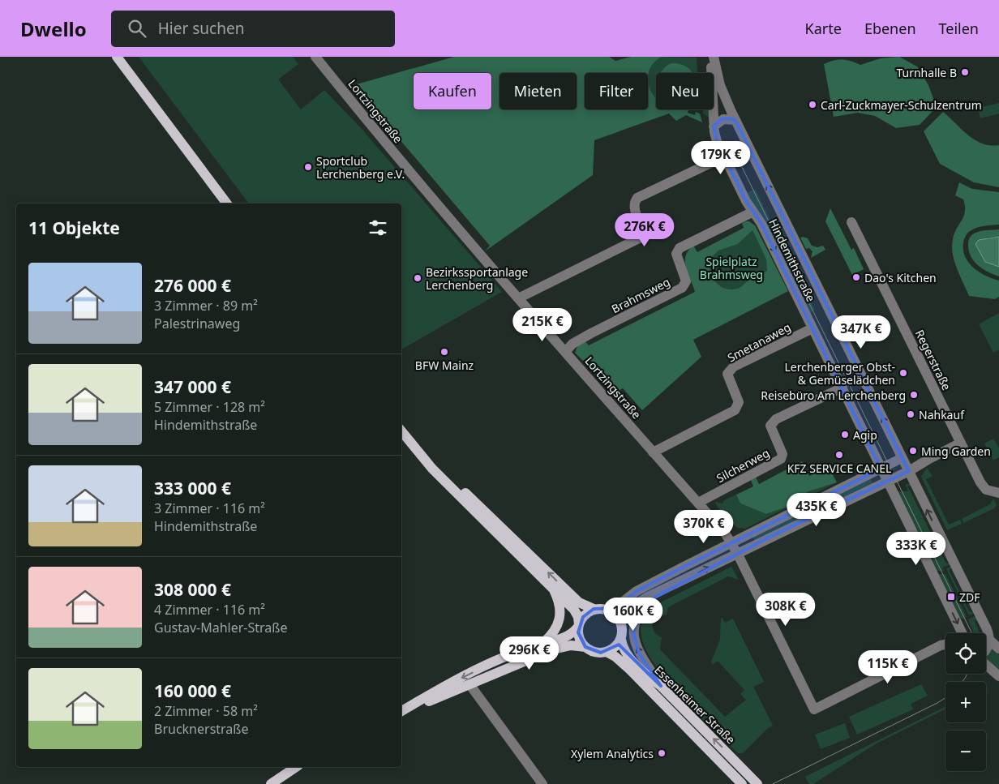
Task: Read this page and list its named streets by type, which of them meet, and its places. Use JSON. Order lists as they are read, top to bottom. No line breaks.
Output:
{"streets":{"main road":["Essenheimer Straße"],"street":["Lortzingstraße","Hindemithstraße","Brahmsweg","Smetanaweg","Regerstraße","Silcherweg"]},"crossings":[["Lortzingstraße","Brahmsweg"],["Lortzingstraße","Smetanaweg"],["Lortzingstraße","Silcherweg"],["Hindemithstraße","Brahmsweg"],["Hindemithstraße","Smetanaweg"],["Hindemithstraße","Silcherweg"]],"parks":["Spielplatz Brahmsweg"],"places":{"other":["Turnhalle B","Carl-Zuckmayer-Schulzentrum","Sportclub Lerchenberg e.V.","Dao's Kitchen","Bezirkssportanlage Lerchenberg","BFW Mainz","Lerchenberger Obst- & Gemüselädchen","Reisebüro Am Lerchenberg","Nahkauf","Agip","Ming Garden","KFZ SERVICE CANEL","Xylem Analytics"],"transit":["ZDF"]},"page":{"header":"Dwello","search":"Hier suchen","nav":["Karte","Ebenen","Teilen"],"chip":["Kaufen","Mieten","Filter","Neu"],"price":["179K €","276K €","215K €","347K €","435K €","370K €","333K €","308K €","160K €","296K €","115K €"],"heading":"11 Objekte","list":[{"name":"276 000 €","note":"3 Zimmer · 89 m² · Palestrinaweg"},{"name":"347 000 €","note":"5 Zimmer · 128 m² · Hindemithstraße"},{"name":"333 000 €","note":"3 Zimmer · 116 m² · Hindemithstraße"},{"name":"308 000 €","note":"4 Zimmer · 116 m² · Gustav-Mahler-Straße"},{"name":"160 000 €","note":"2 Zimmer · 58 m² · Brucknerstraße"}],"map_buttons":["+","−"]}}
